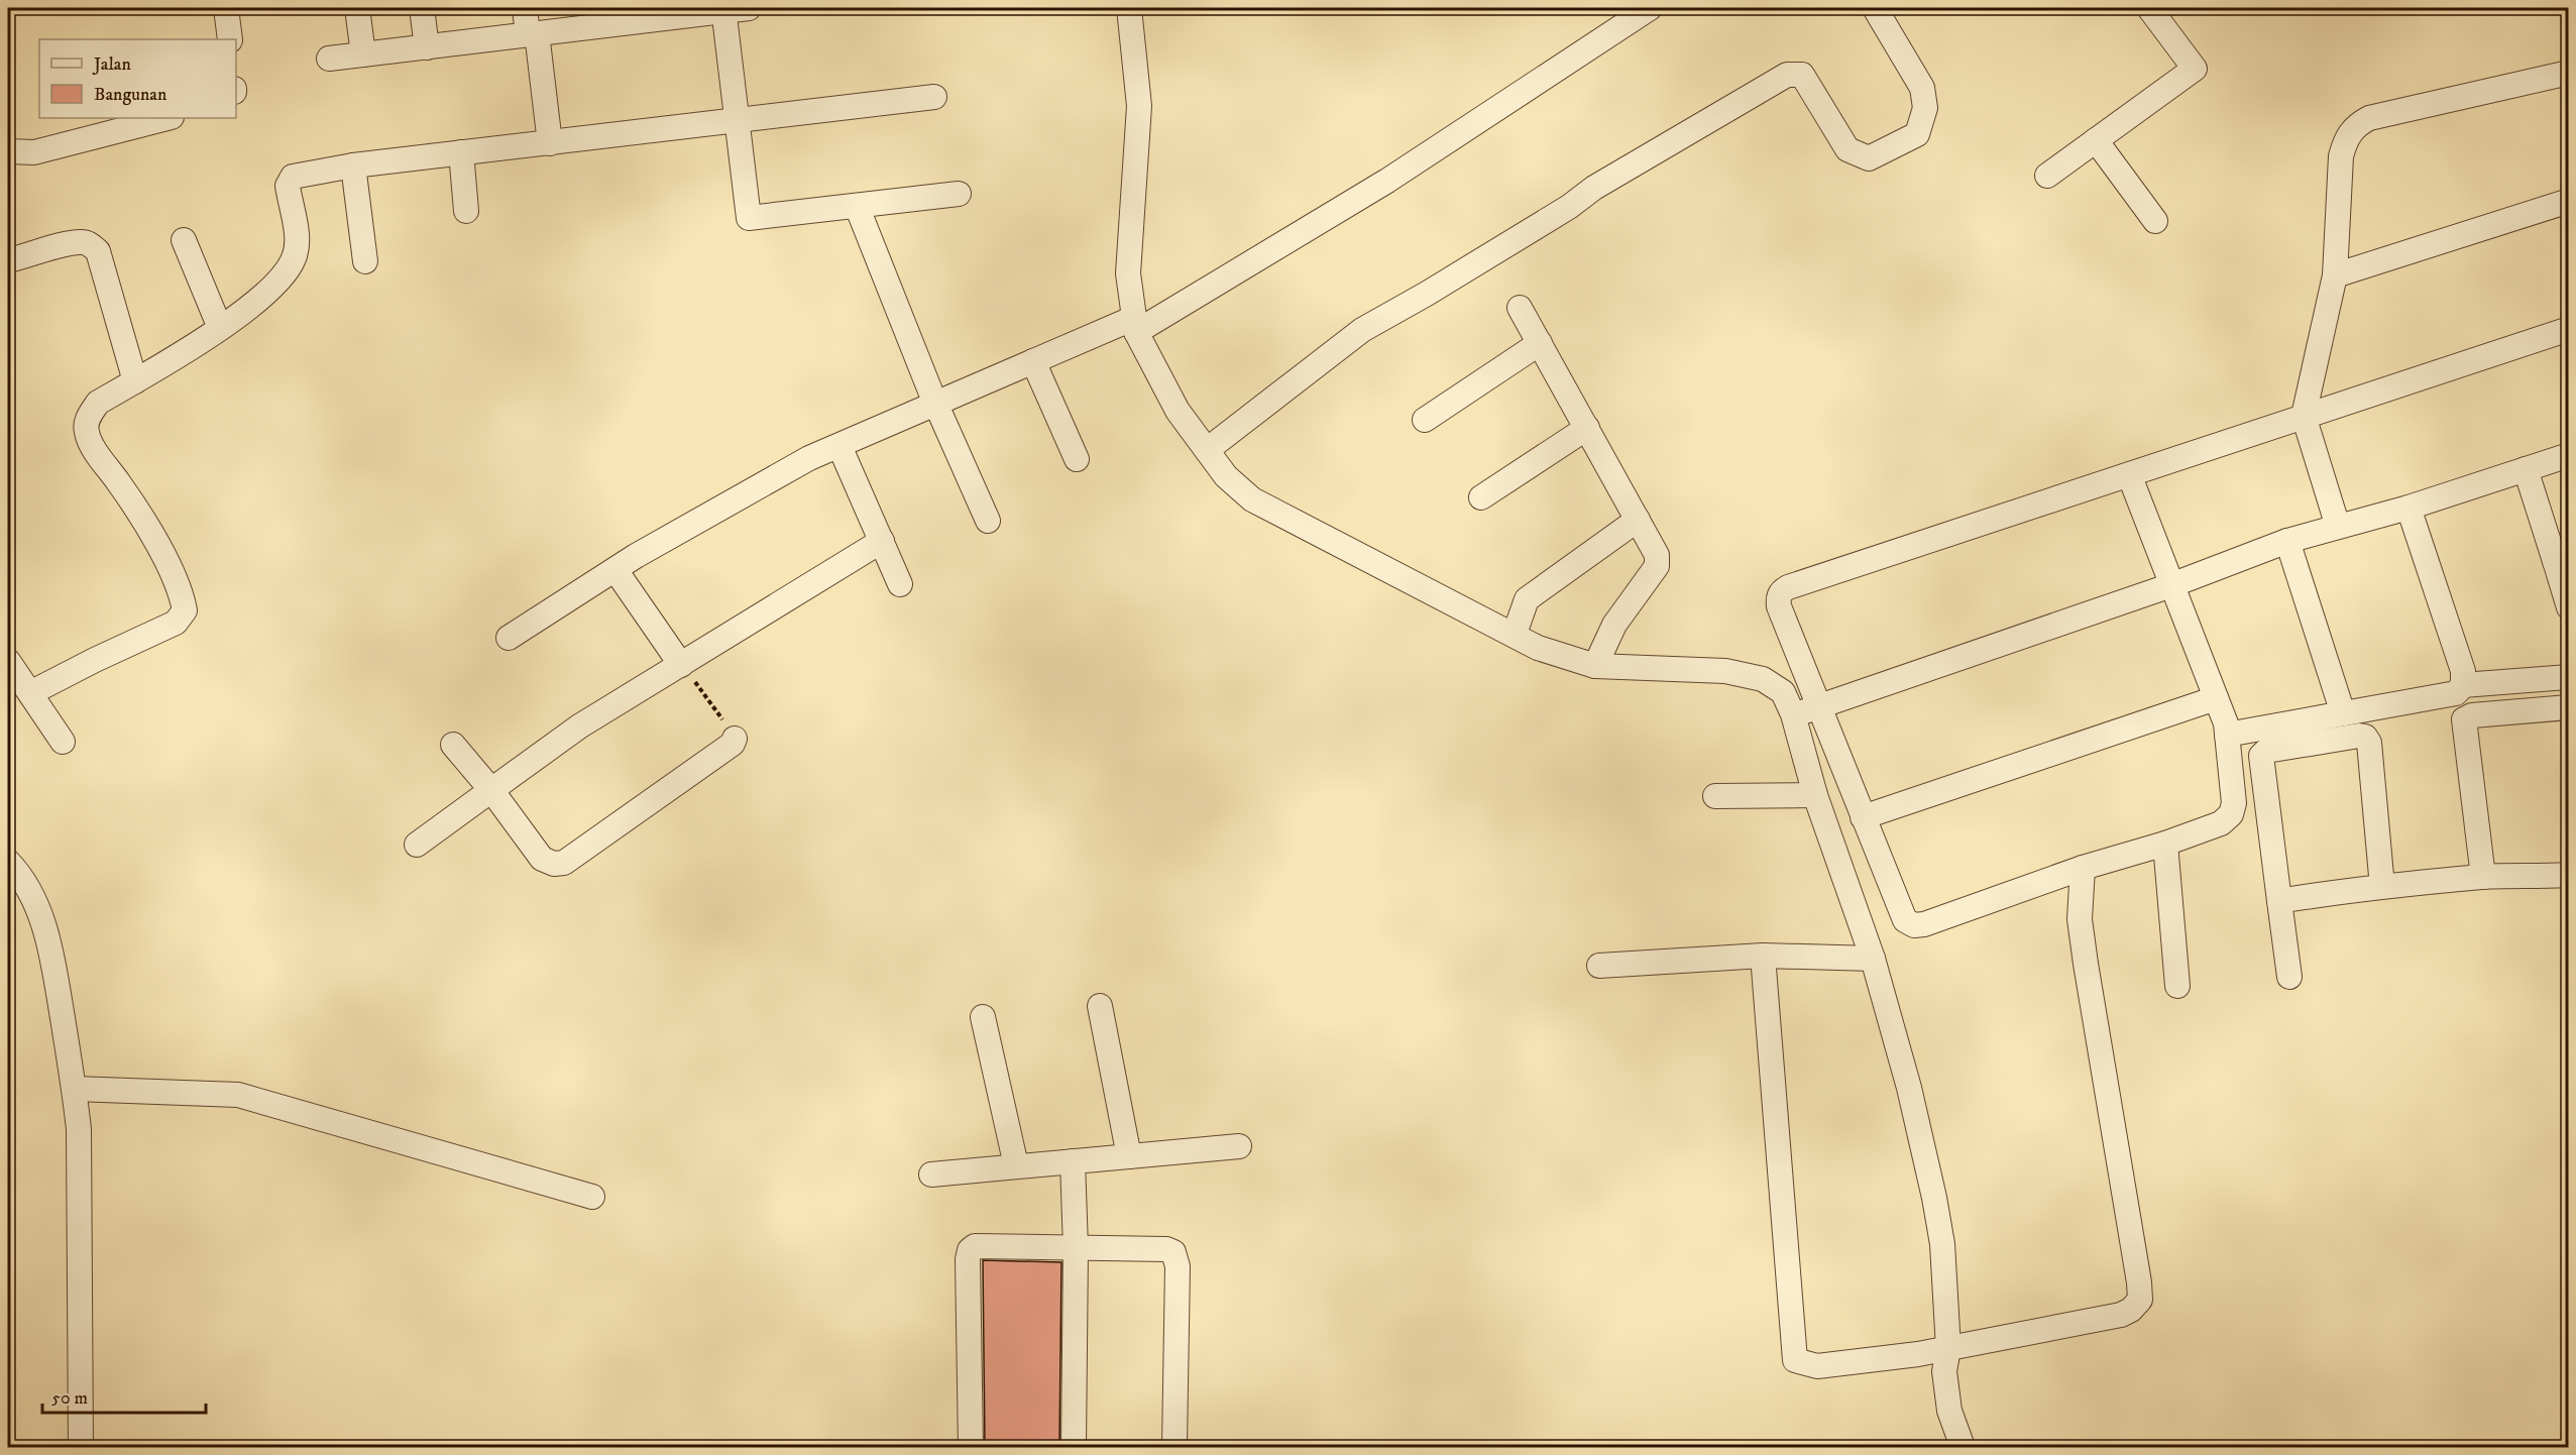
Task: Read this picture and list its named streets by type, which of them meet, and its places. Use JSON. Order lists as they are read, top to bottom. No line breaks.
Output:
{"legend":["Jalan","Bangunan"],"scale_bar":"50 m"}
